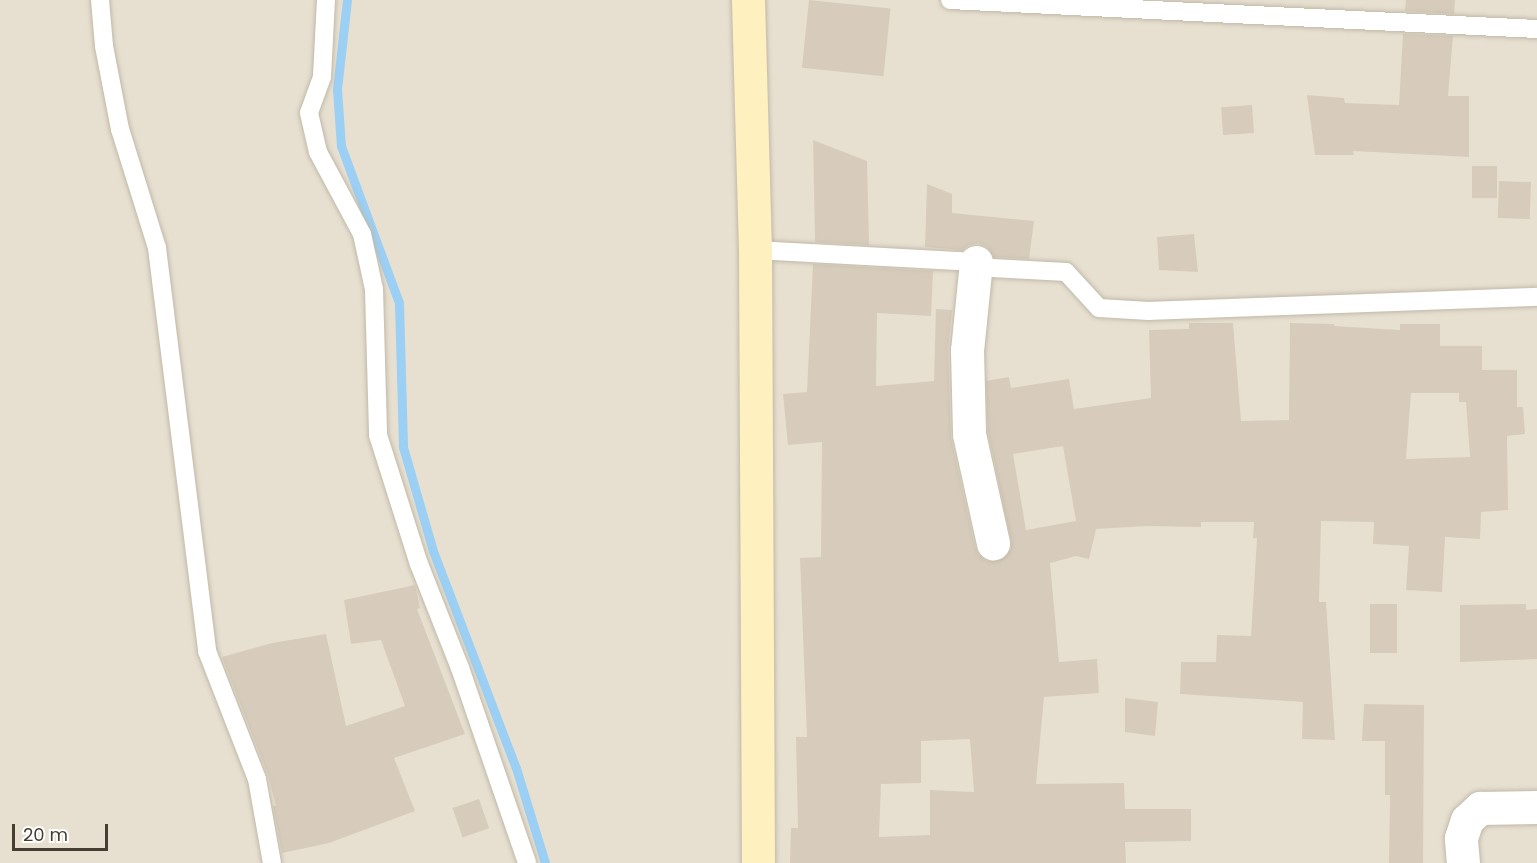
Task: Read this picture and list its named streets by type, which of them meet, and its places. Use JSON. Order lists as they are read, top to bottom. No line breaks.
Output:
{"scale_bar":"20 m"}
